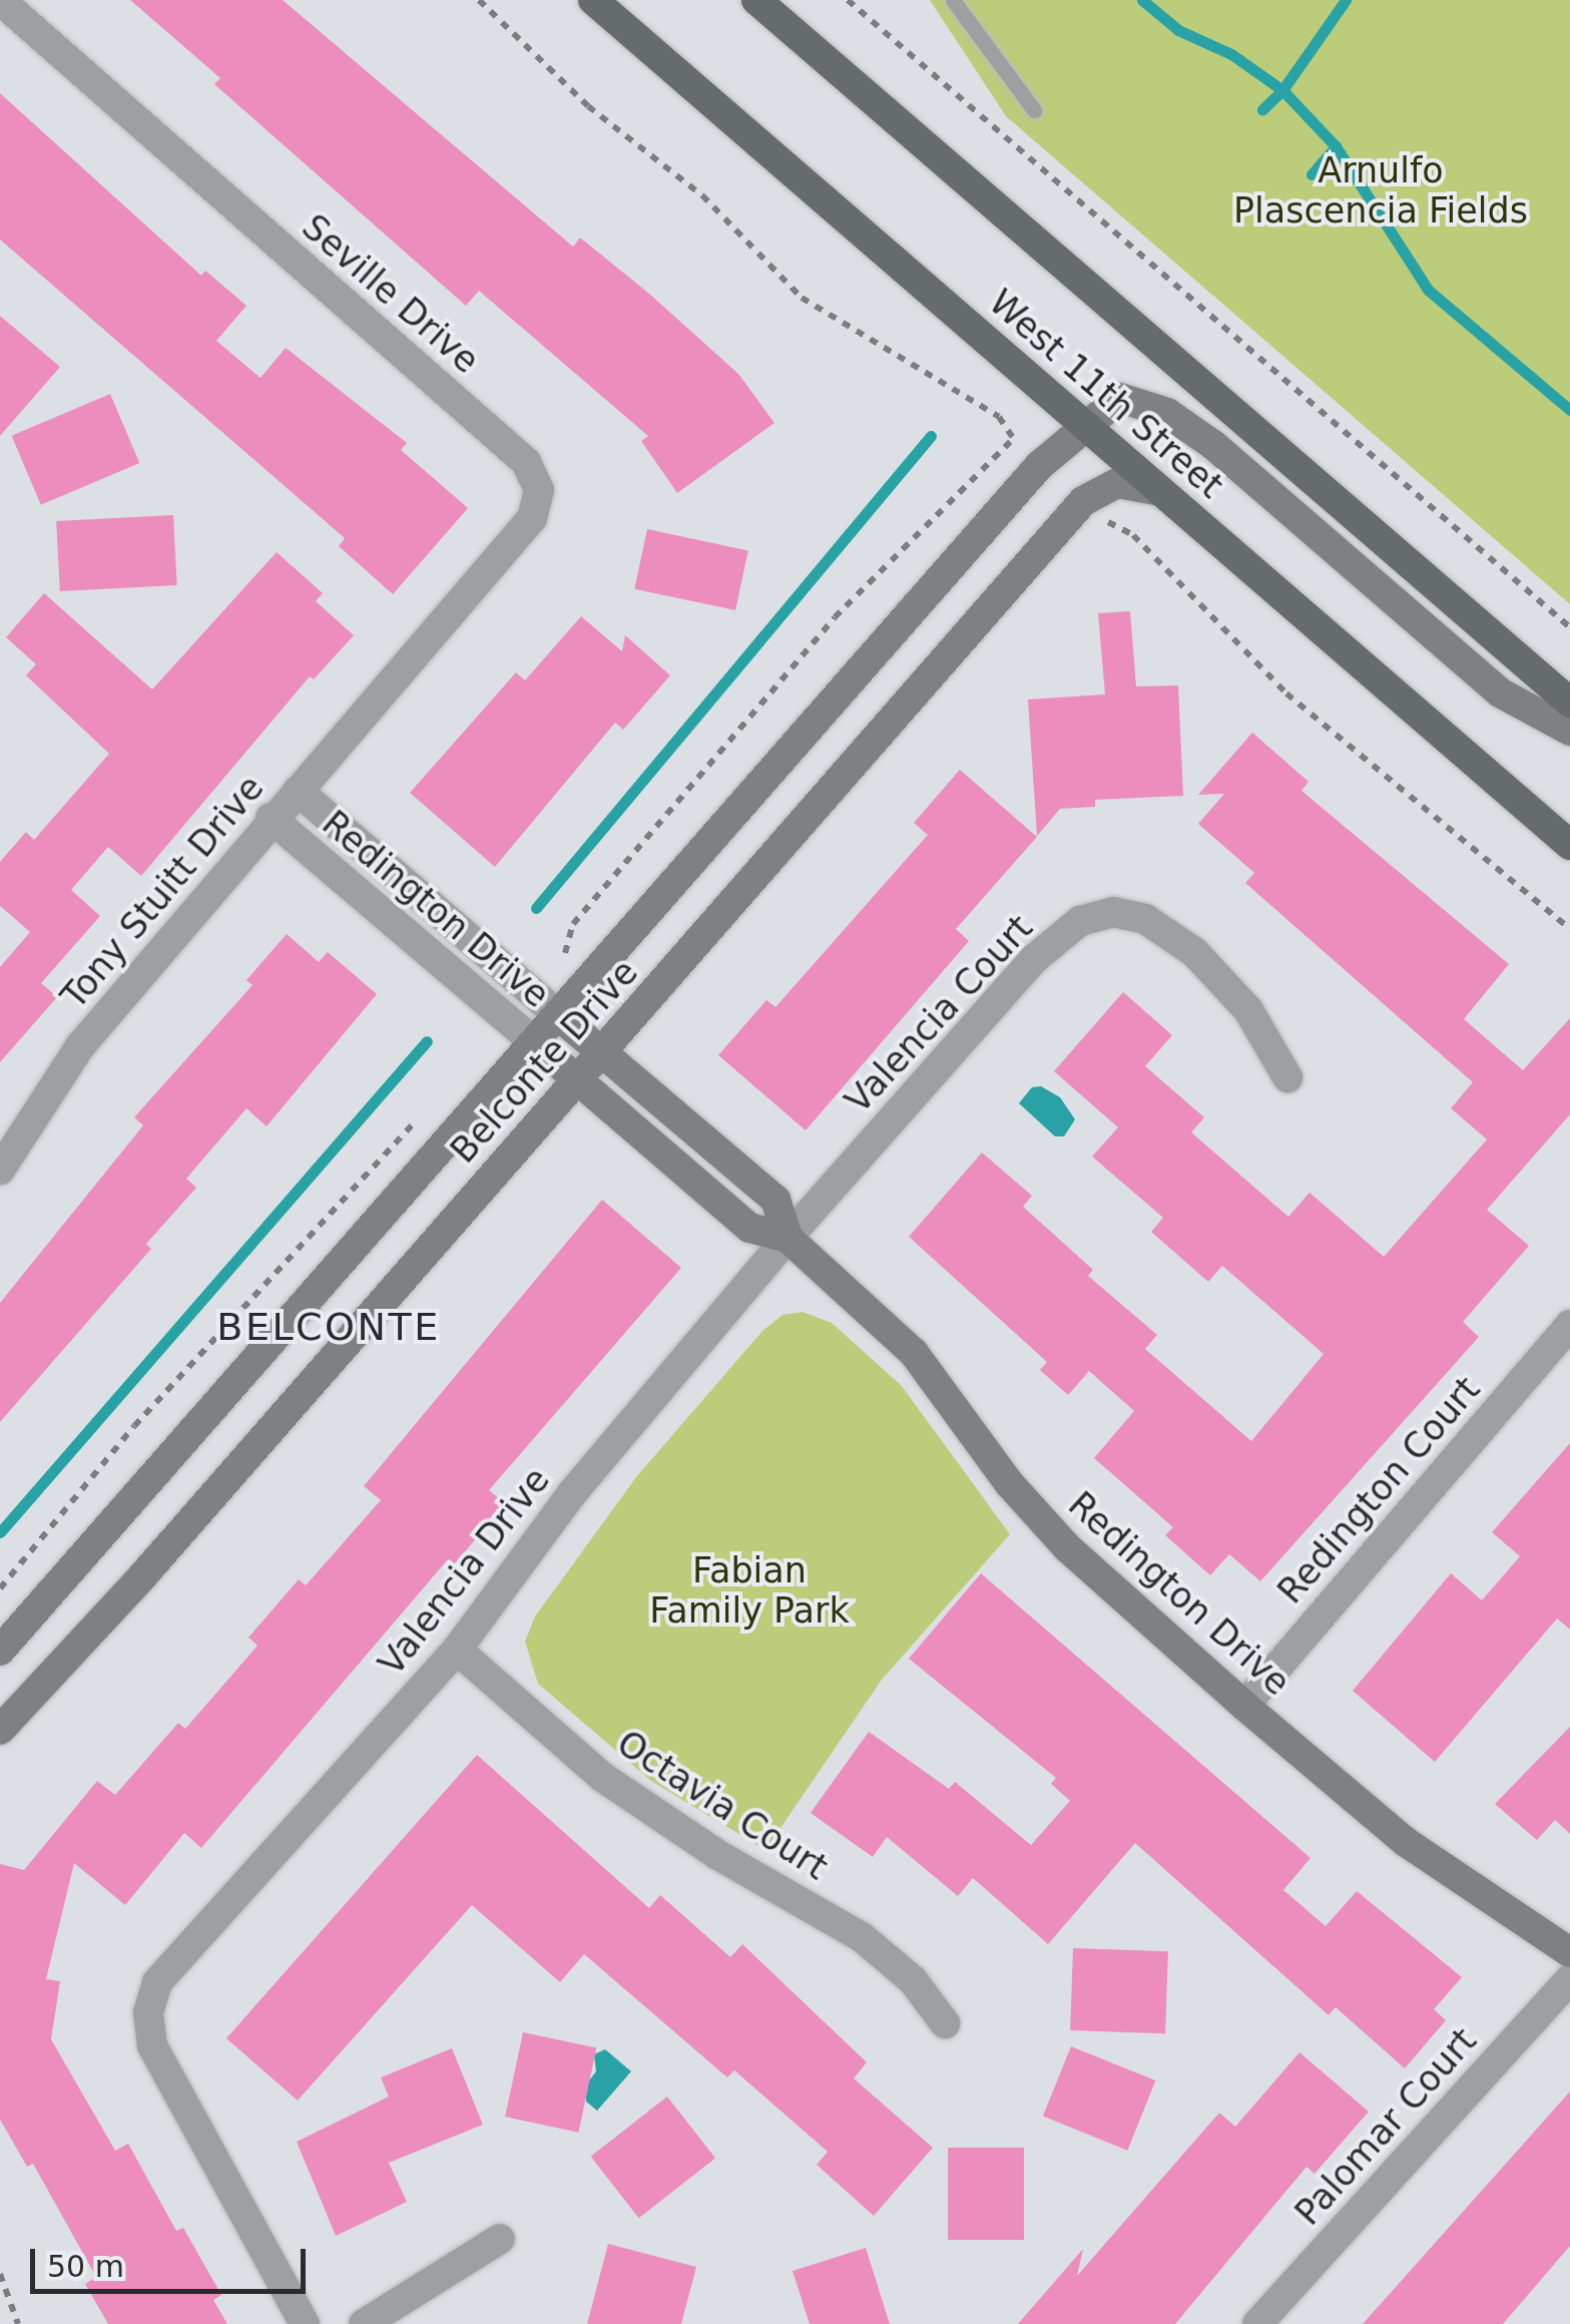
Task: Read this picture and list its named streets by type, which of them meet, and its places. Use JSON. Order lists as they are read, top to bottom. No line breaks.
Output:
{"streets":{"main road":["West 11th Street","Redington Drive","Belconte Drive"],"street":["Seville Drive","Tony Stuitt Drive","Valencia Court","Redington Court","Valencia Drive","Octavia Court","Palomar Court"]},"crossings":[["Seville Drive","Tony Stuitt Drive"],["West 11th Street","Belconte Drive"],["Tony Stuitt Drive","Redington Drive"],["Redington Drive","Valencia Court"],["Redington Drive","Belconte Drive"],["Redington Drive","Redington Court"],["Redington Drive","Valencia Drive"],["Valencia Court","Valencia Drive"],["Valencia Drive","Octavia Court"]],"districts":["BELCONTE"],"parks":["Arnulfo Plascencia Fields","Fabian Family Park"],"scale_bar":"50 m"}
